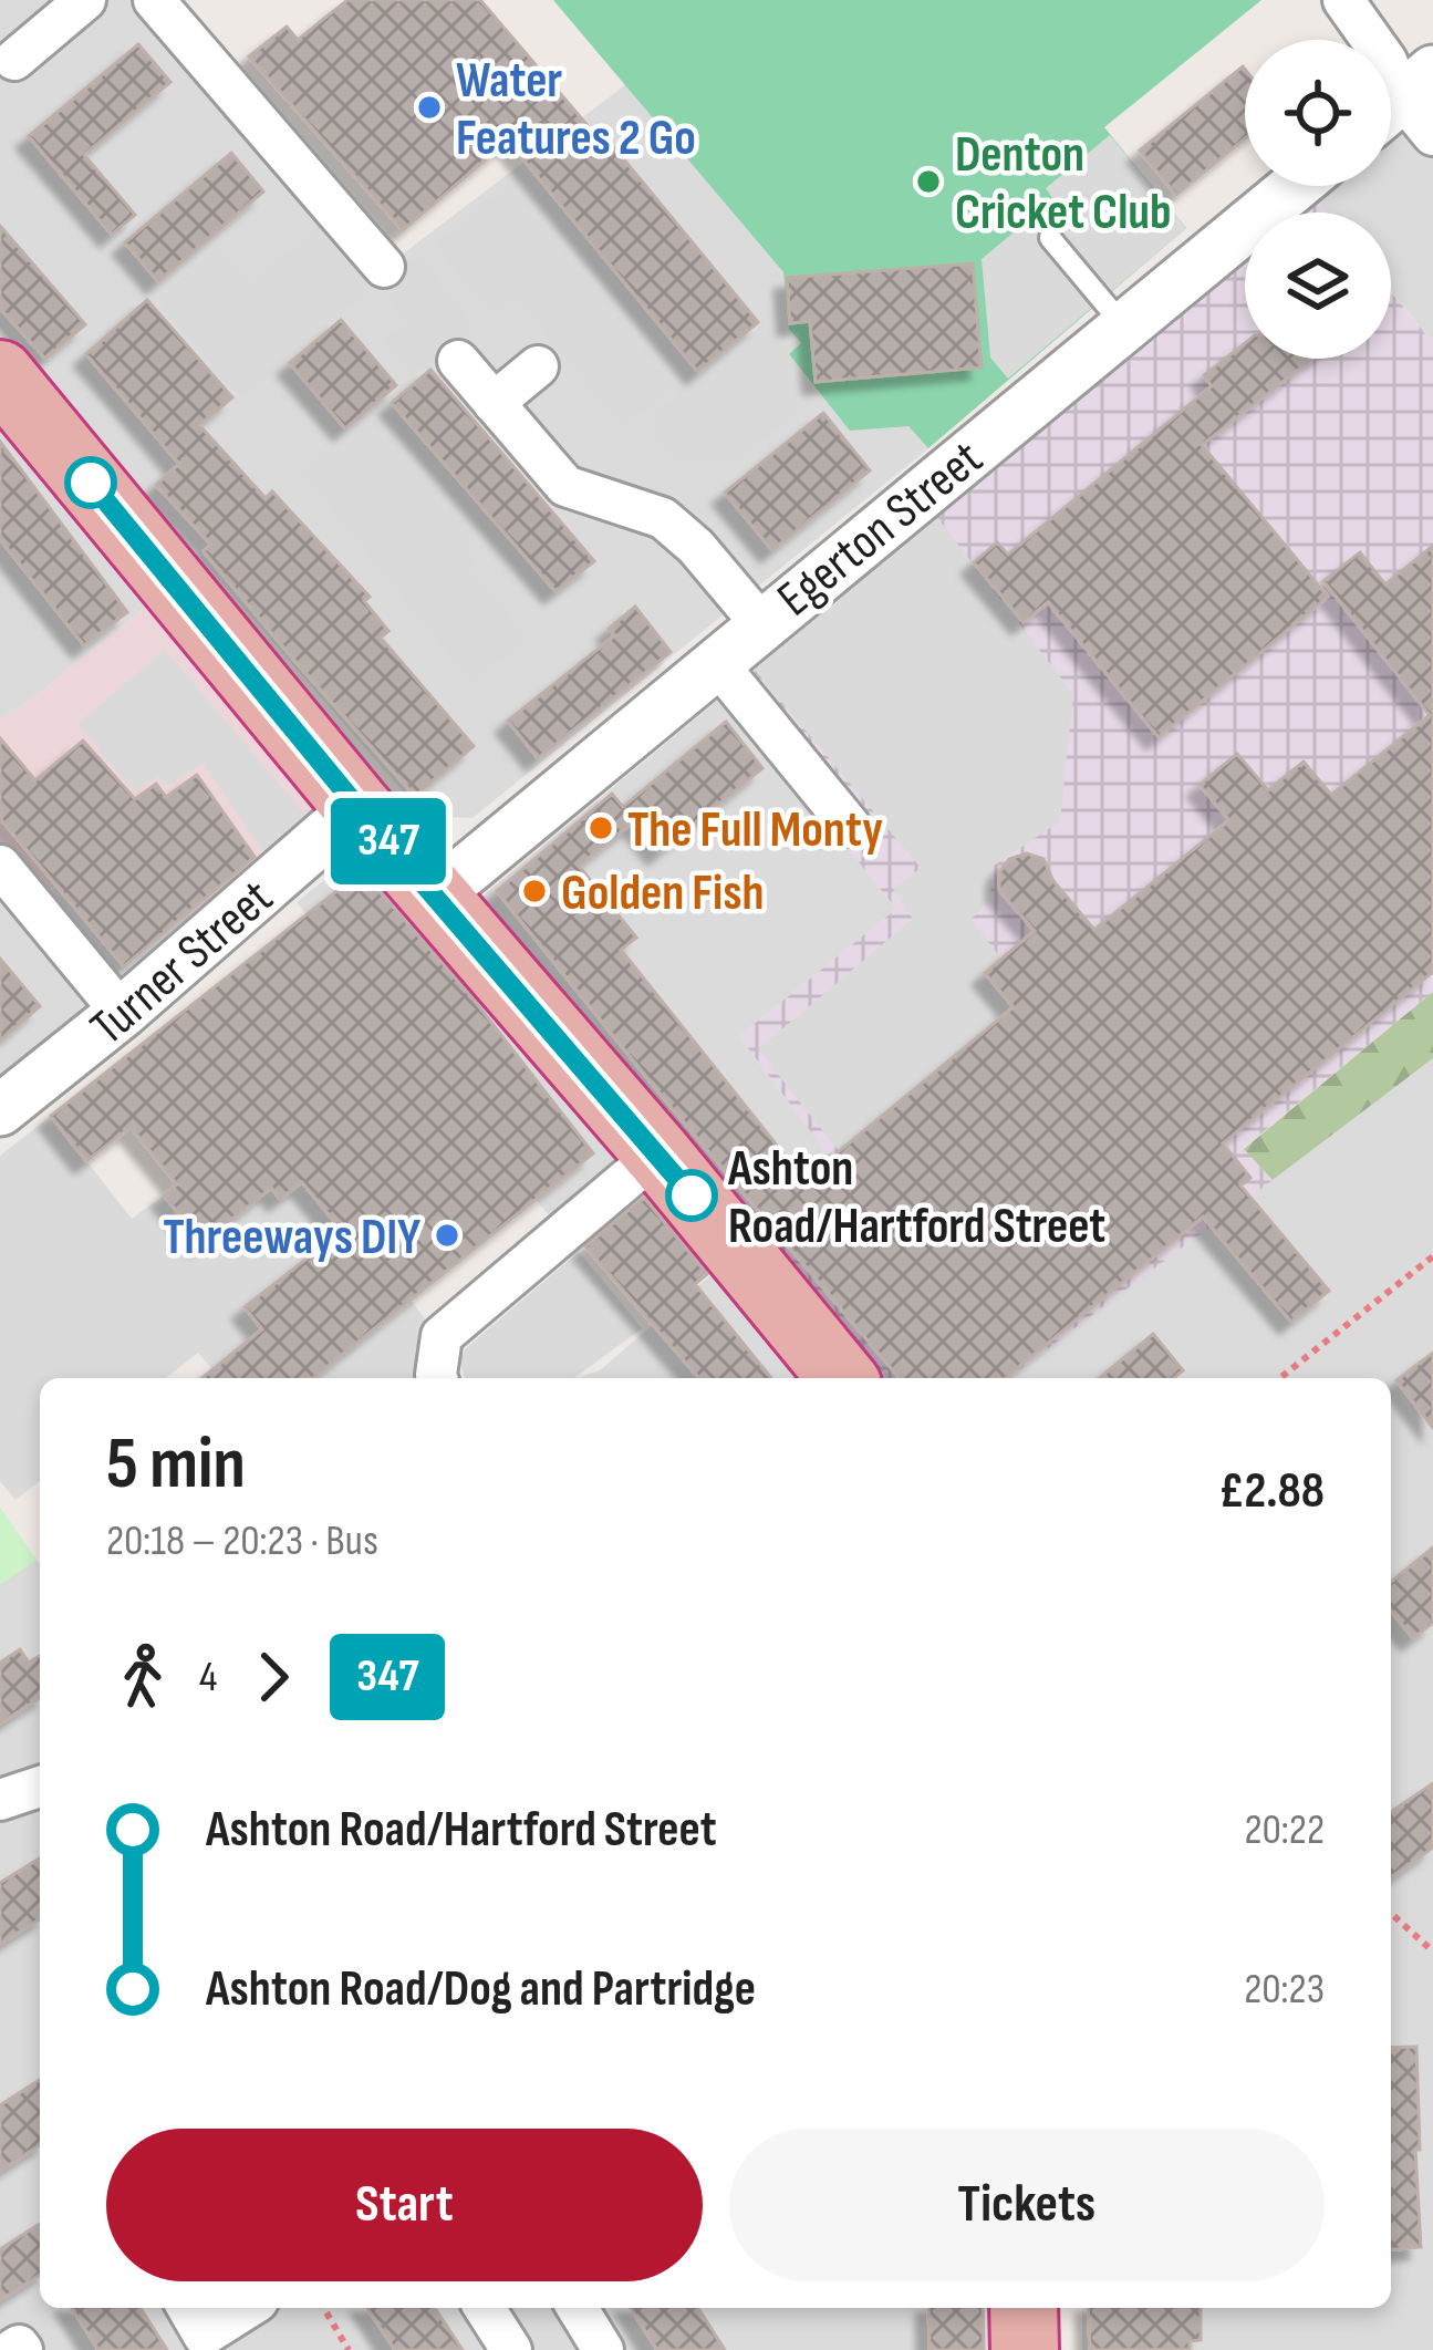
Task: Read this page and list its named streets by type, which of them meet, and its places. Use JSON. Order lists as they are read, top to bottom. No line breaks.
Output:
{"streets":{"street":["Egerton Street","Turner Street"]},"places":["Water Features 2 Go","Denton Cricket Club","The Full Monty","Golden Fish","Ashton Road/Hartford Street","Threeways DIY"],"lines":["bus line 347"],"page":{"on_map":"347","heading":["5 min","20:18 – 20:23 · Bus","£2.88"],"legs":["4","347"],"list":[{"name":"Ashton Road/Hartford Street","value":"20:22"},{"name":"Ashton Road/Dog and Partridge","value":"20:23"}],"buttons":["Start","Tickets"]}}
